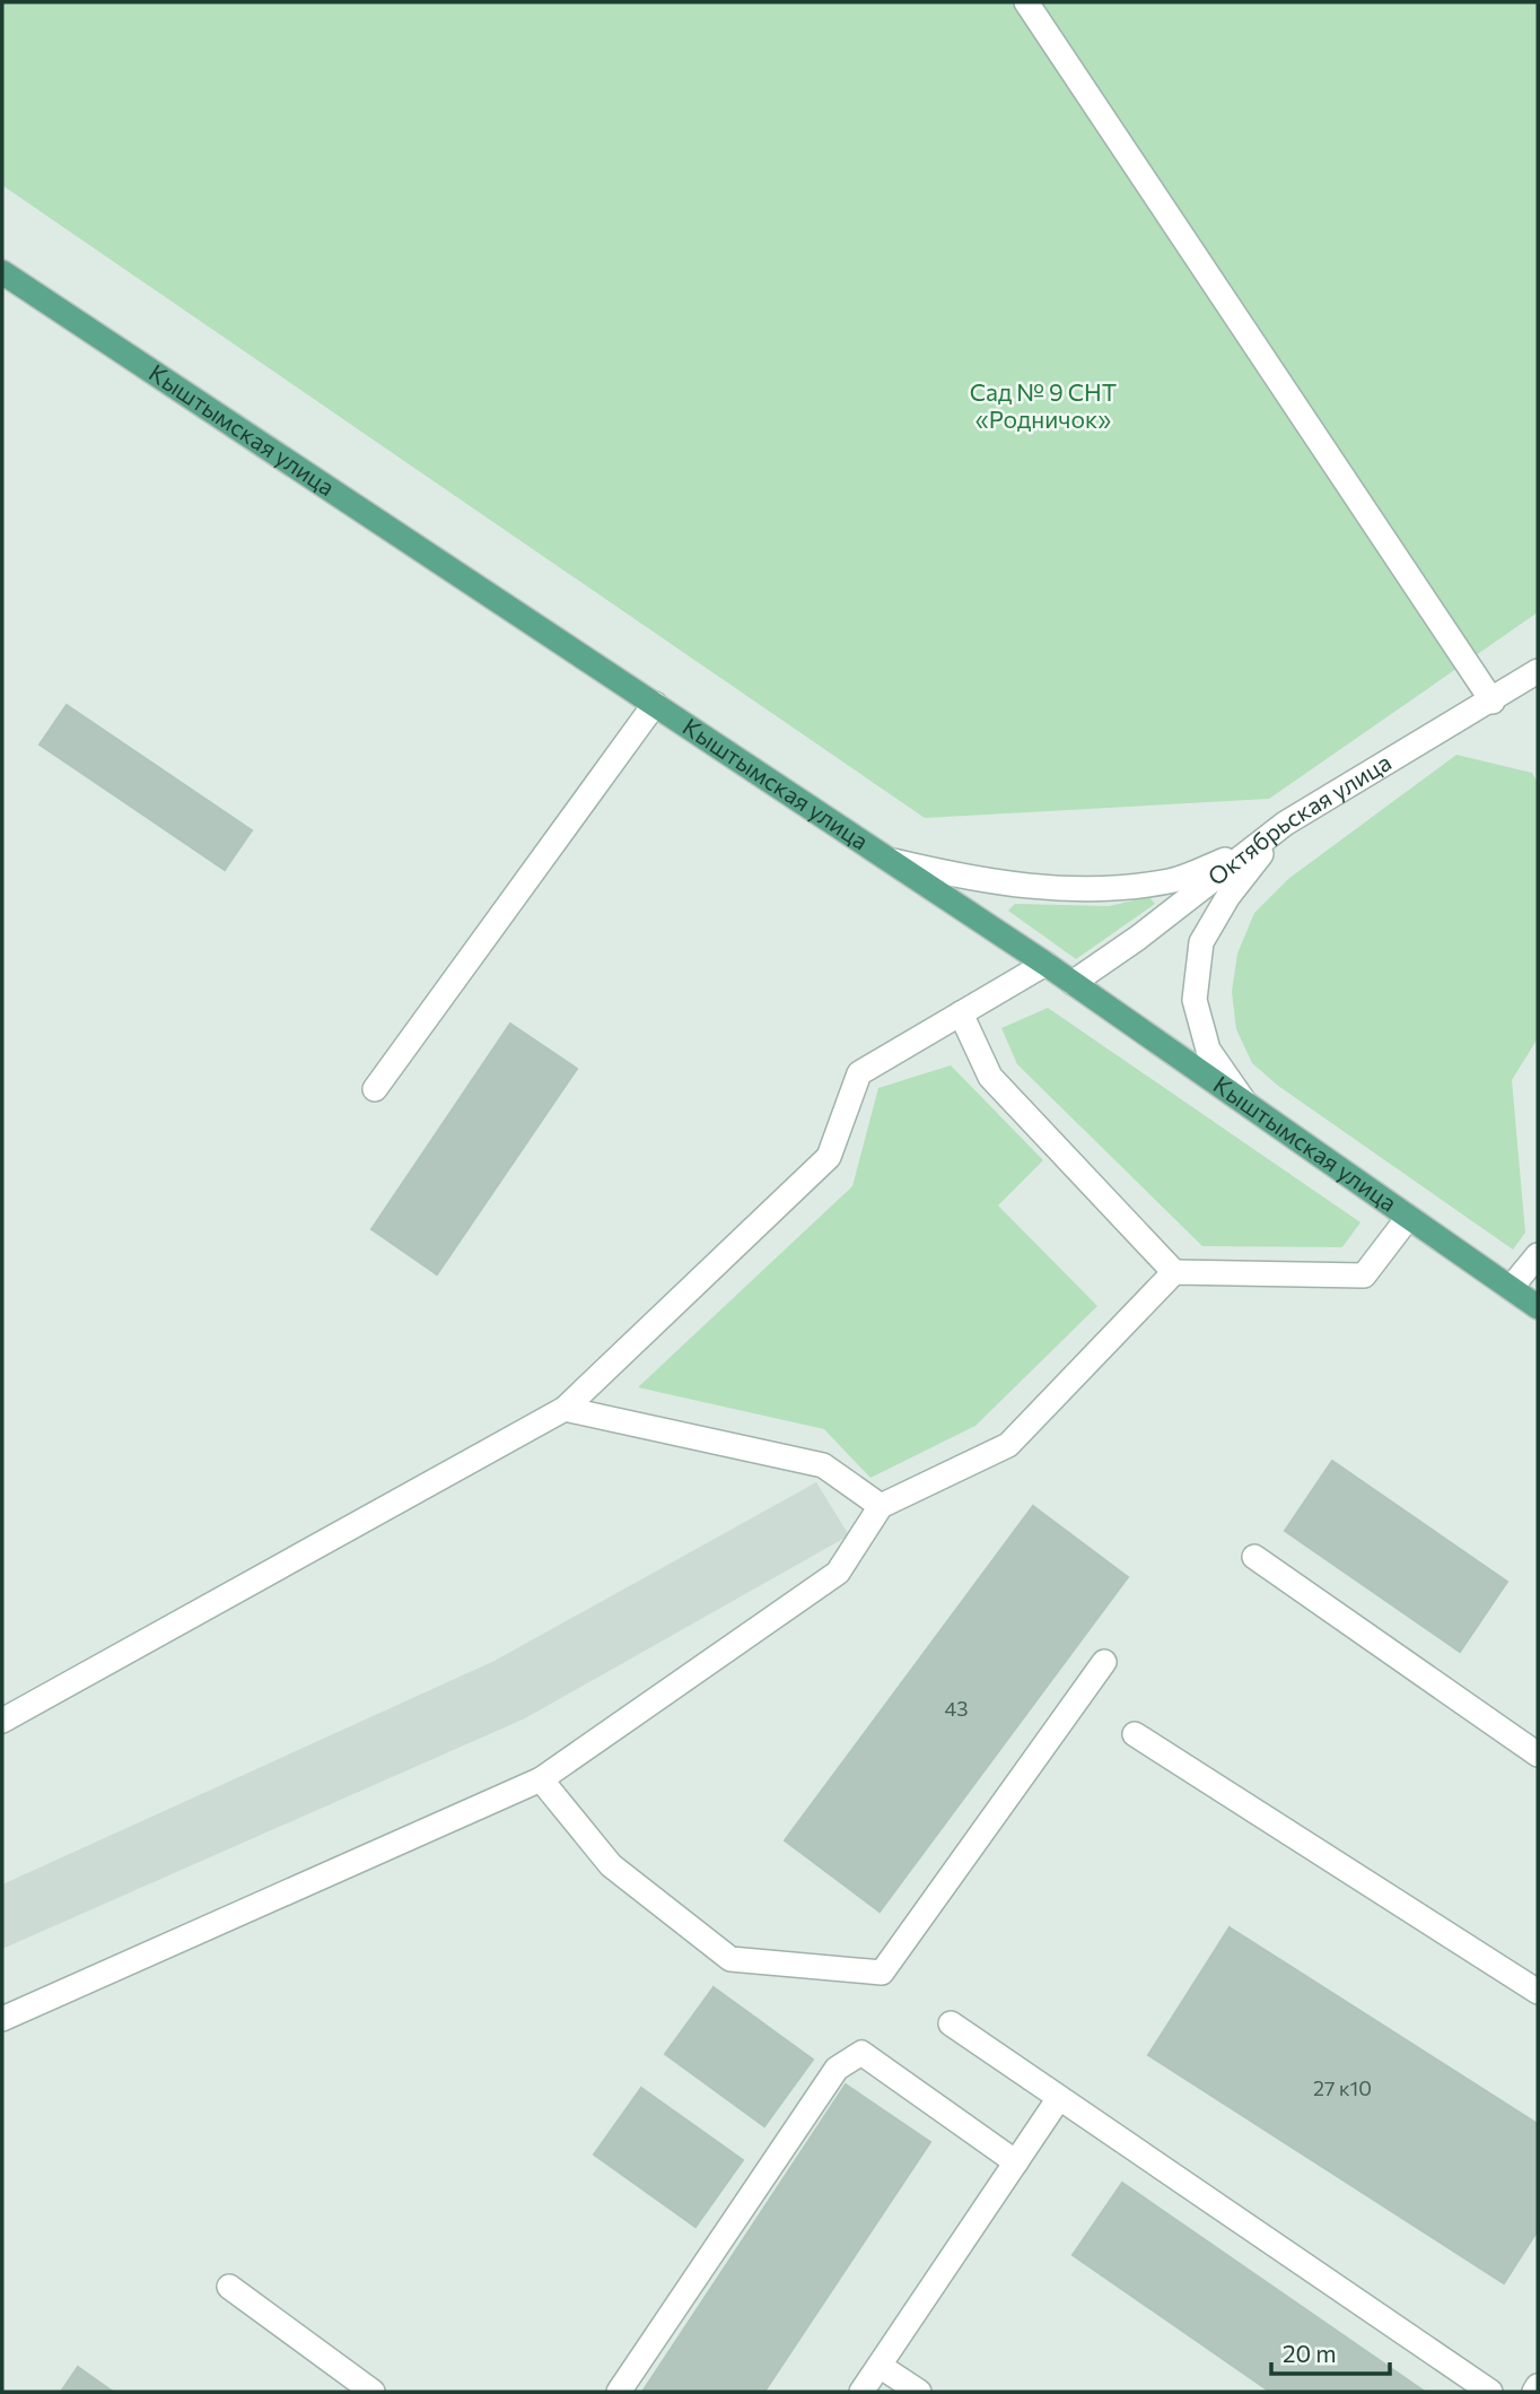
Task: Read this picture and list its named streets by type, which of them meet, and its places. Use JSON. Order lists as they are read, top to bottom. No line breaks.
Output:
{"streets":{"main road":["Кыштымская улица"],"street":["Октябрьская улица"]},"crossings":[["Кыштымская улица","Октябрьская улица"]],"parks":["Сад № 9 СНТ «Родничок»"],"house_numbers":["43","27 к10"],"scale_bar":"20 m"}
